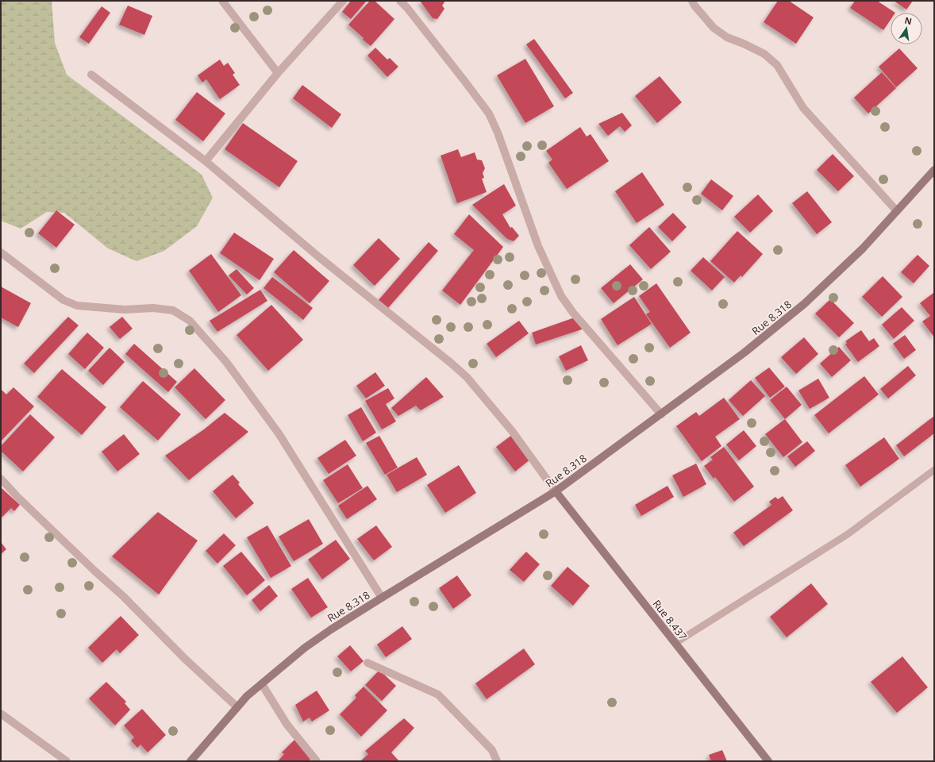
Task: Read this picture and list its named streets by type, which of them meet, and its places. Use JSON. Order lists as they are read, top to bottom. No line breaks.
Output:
{"streets":{"main road":["Rue 8.318","Rue 8.437"]},"crossings":[["Rue 8.318","Rue 8.437"]],"north":"top"}
